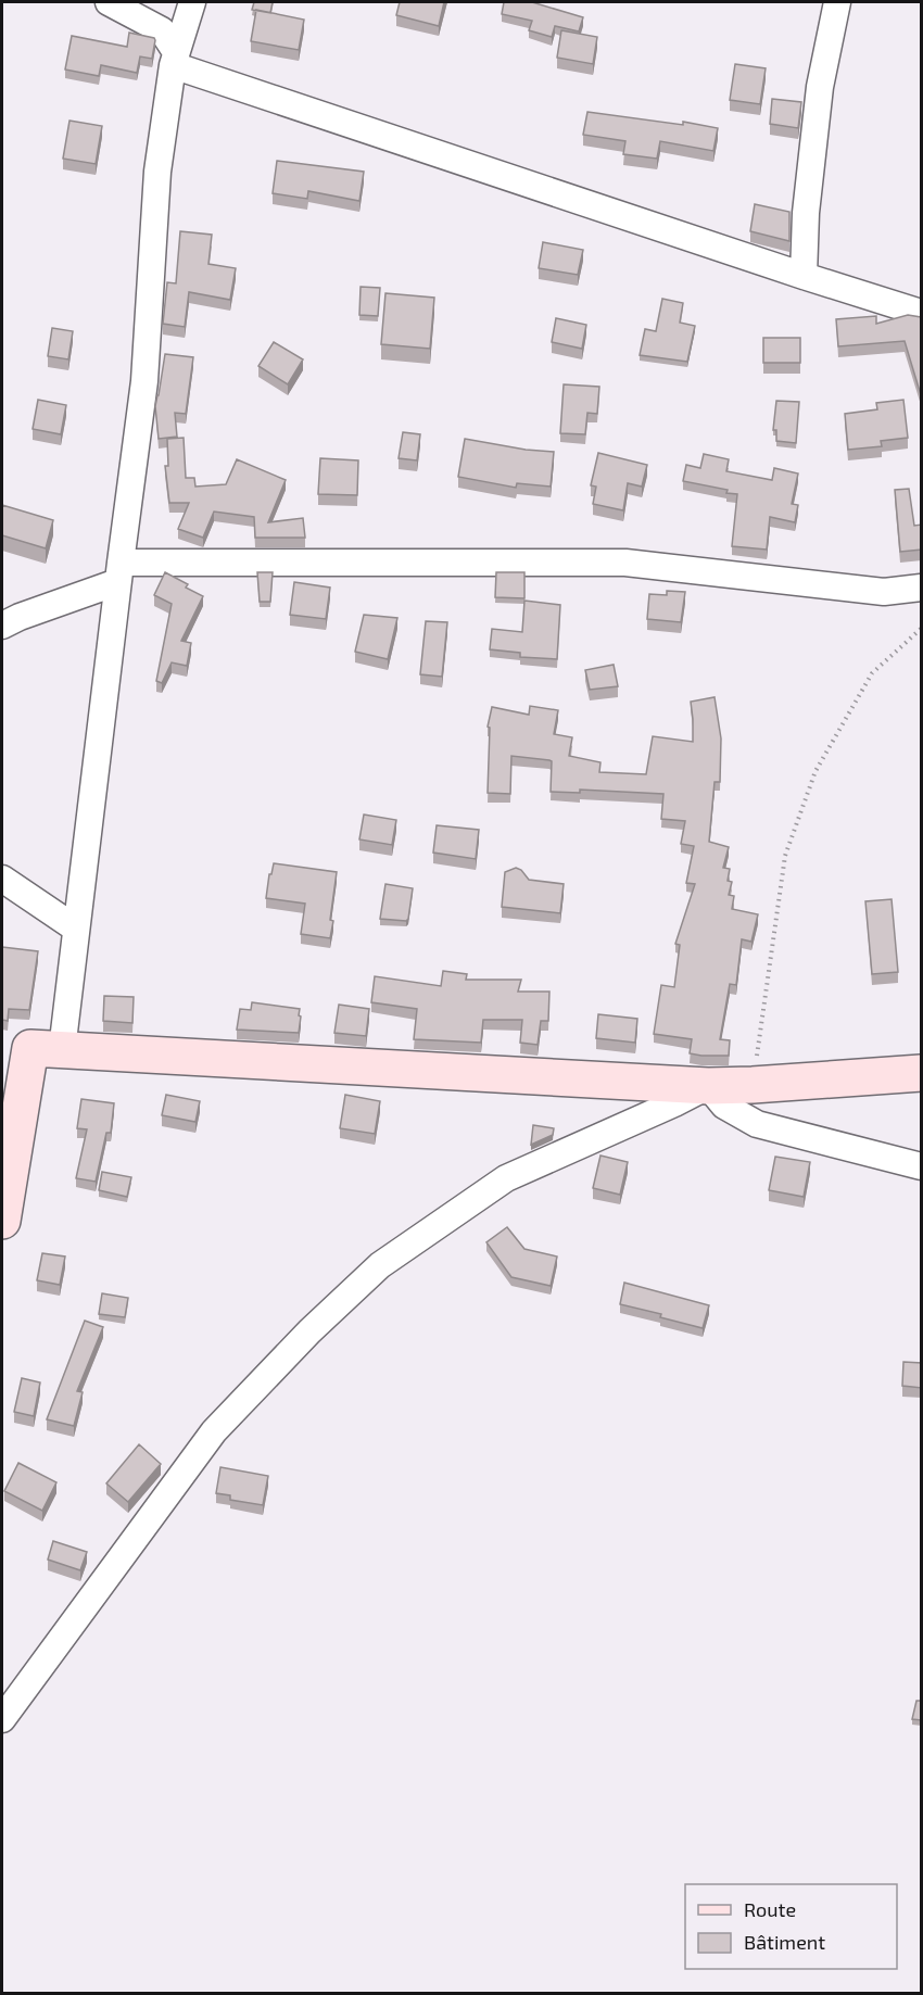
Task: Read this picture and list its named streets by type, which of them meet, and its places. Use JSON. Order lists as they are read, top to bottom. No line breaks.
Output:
{"legend":["Route","Bâtiment"]}
